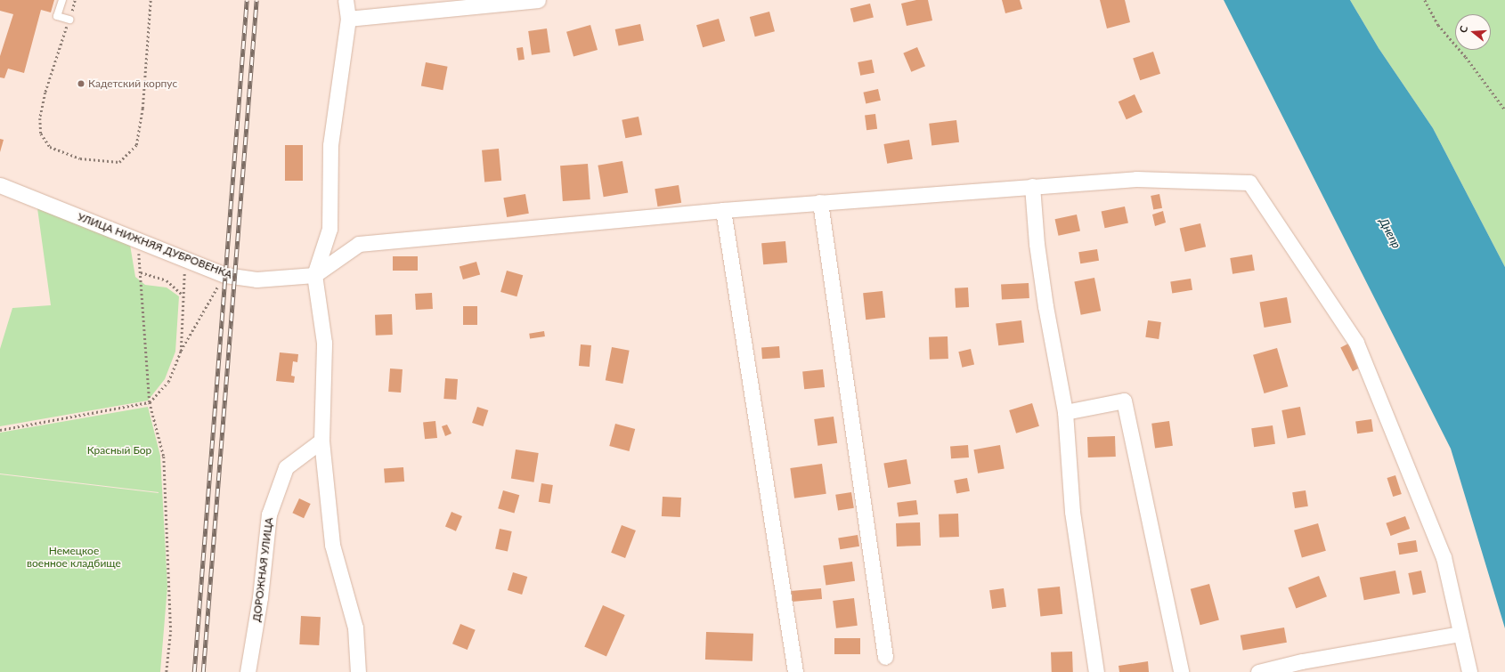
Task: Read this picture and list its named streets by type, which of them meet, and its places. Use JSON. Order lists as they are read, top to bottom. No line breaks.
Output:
{"streets":{"street":["УЛИЦА НИЖНЯЯ ДУБРОВЕНКА","ДОРОЖНАЯ УЛИЦА"]},"water":["Днепр"],"parks":["Красный Бор","Немецкое военное кладбище"],"places":["Кадетский корпус"],"north":"left"}
